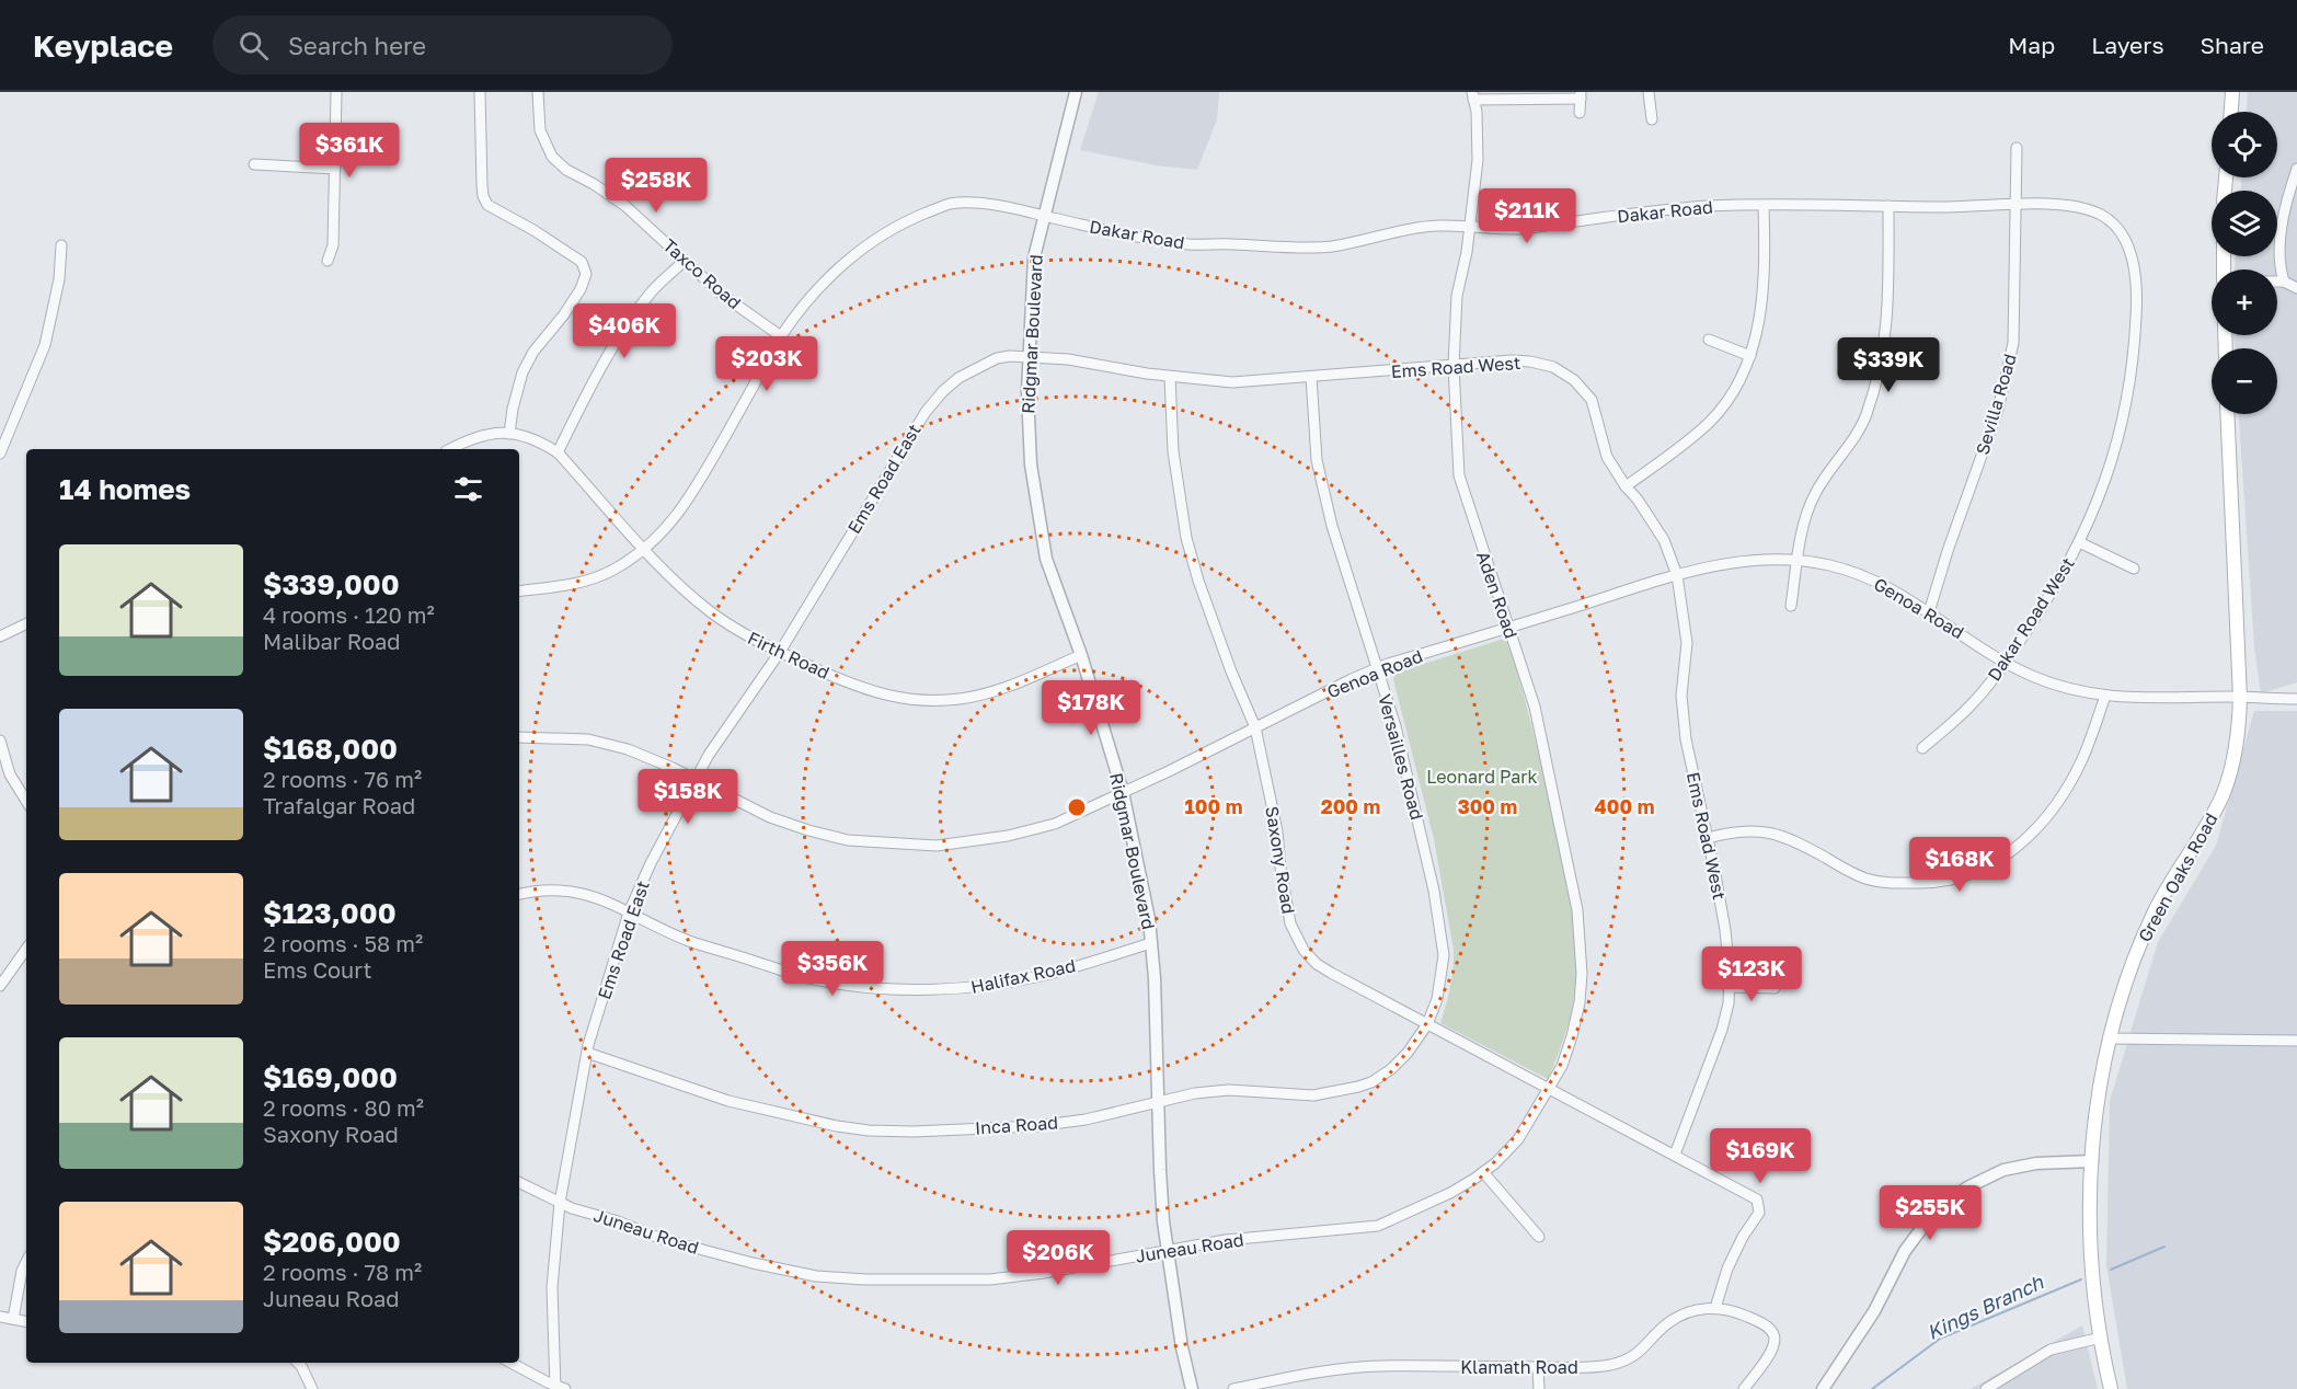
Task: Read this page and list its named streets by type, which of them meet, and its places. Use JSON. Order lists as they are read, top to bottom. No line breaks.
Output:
{"streets":{"main road":["Green Oaks Road"],"street":["Dakar Road","Taxco Road","Ridgmar Boulevard","Ems Road West","Sevilla Road","Ems Road East","Aden Road","Genoa Road","Dakar Road West","Firth Road","Versailles Road","Saxony Road","Halifax Road","Inca Road","Juneau Road","Klamath Road"]},"crossings":[["Dakar Road","Taxco Road"],["Dakar Road","Ridgmar Boulevard"],["Dakar Road","Sevilla Road"],["Dakar Road","Aden Road"],["Dakar Road","Dakar Road West"],["Dakar Road","Firth Road"],["Ridgmar Boulevard","Ems Road West"],["Ridgmar Boulevard","Ems Road East"],["Ridgmar Boulevard","Genoa Road"],["Ridgmar Boulevard","Firth Road"],["Ridgmar Boulevard","Halifax Road"],["Ridgmar Boulevard","Inca Road"],["Ridgmar Boulevard","Juneau Road"],["Ems Road West","Ems Road East"],["Ems Road West","Aden Road"],["Ems Road West","Genoa Road"],["Ems Road West","Versailles Road"],["Ems Road West","Saxony Road"],["Sevilla Road","Genoa Road"],["Sevilla Road","Dakar Road West"],["Ems Road East","Genoa Road"],["Ems Road East","Firth Road"],["Ems Road East","Halifax Road"],["Ems Road East","Inca Road"],["Ems Road East","Juneau Road"],["Aden Road","Genoa Road"],["Aden Road","Saxony Road"],["Aden Road","Juneau Road"],["Genoa Road","Dakar Road West"],["Genoa Road","Versailles Road"],["Genoa Road","Saxony Road"],["Genoa Road","Green Oaks Road"],["Versailles Road","Saxony Road"],["Versailles Road","Inca Road"],["Saxony Road","Inca Road"],["Saxony Road","Juneau Road"],["Saxony Road","Klamath Road"]],"water":["Kings Branch"],"parks":["Leonard Park"],"page":{"header":"Keyplace","search":"Search here","nav":["Map","Layers","Share"],"map_buttons":["+","−"],"price":["$361K","$258K","$211K","$406K","$203K","$339K","$178K","$158K","$168K","$356K","$123K","$169K","$255K","$206K"],"heading":"14 homes","list":[{"name":"$339,000","note":"4 rooms · 120 m² · Malibar Road"},{"name":"$168,000","note":"2 rooms · 76 m² · Trafalgar Road"},{"name":"$123,000","note":"2 rooms · 58 m² · Ems Court"},{"name":"$169,000","note":"2 rooms · 80 m² · Saxony Road"},{"name":"$206,000","note":"2 rooms · 78 m² · Juneau Road"}]},"rings":["100 m","200 m","300 m","400 m"]}
